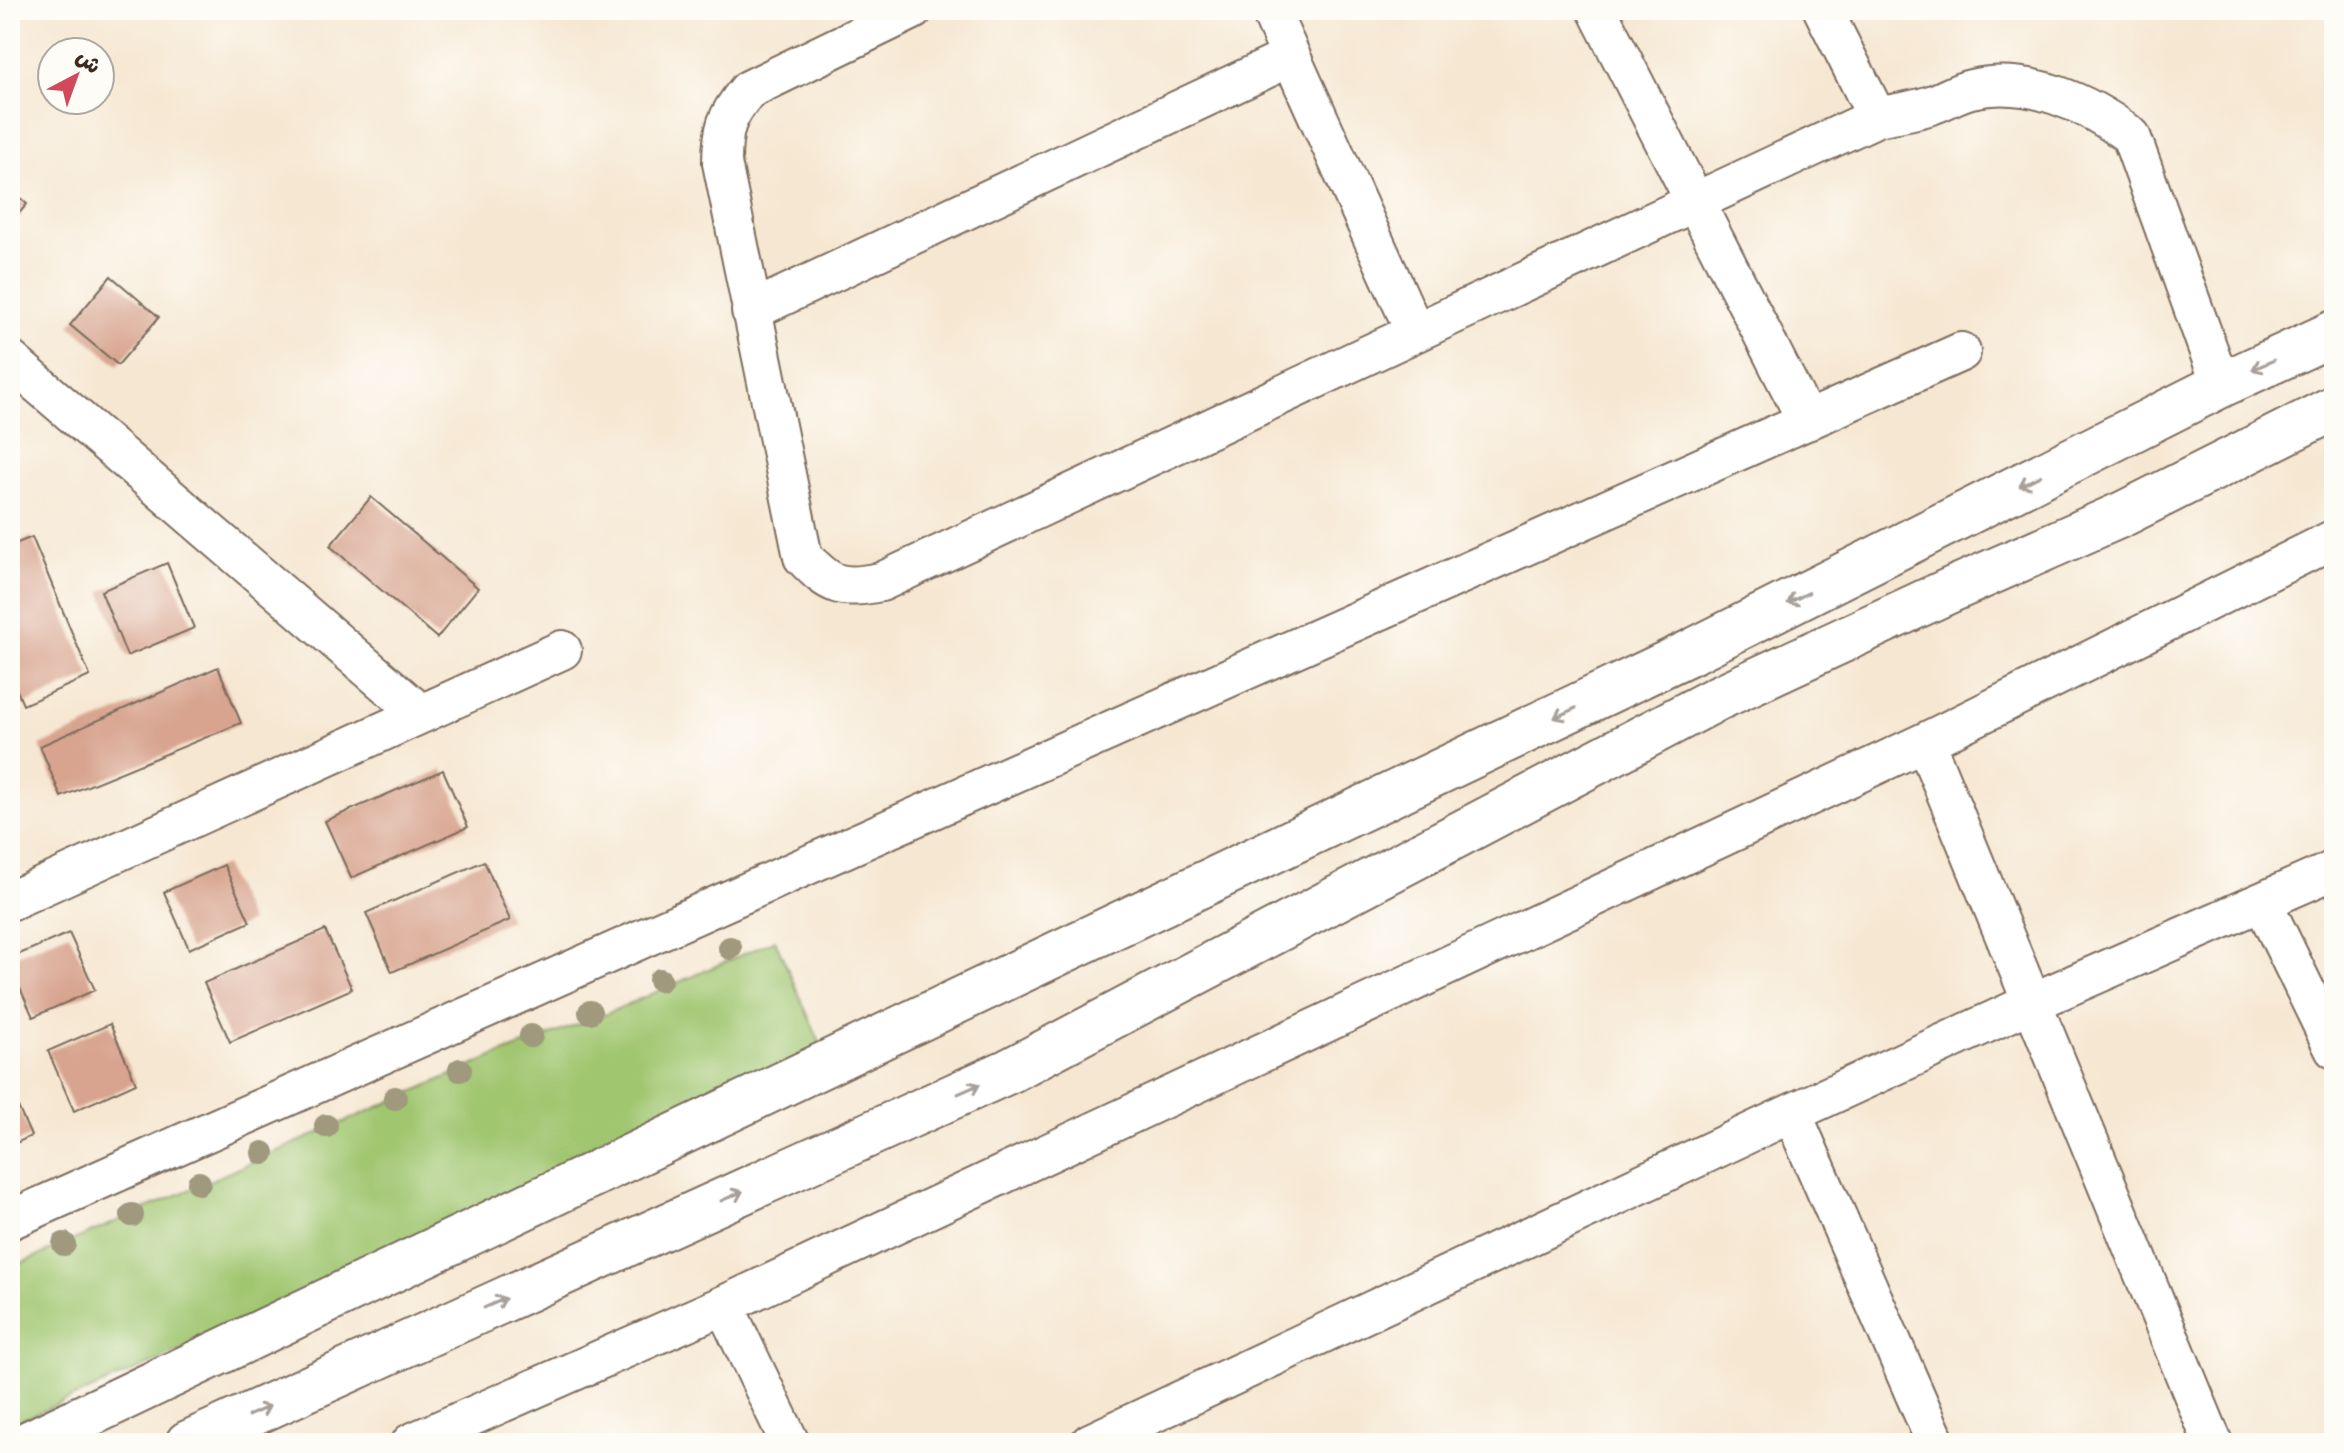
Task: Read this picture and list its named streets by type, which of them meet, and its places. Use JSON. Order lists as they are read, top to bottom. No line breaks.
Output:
{"north":"top right"}
